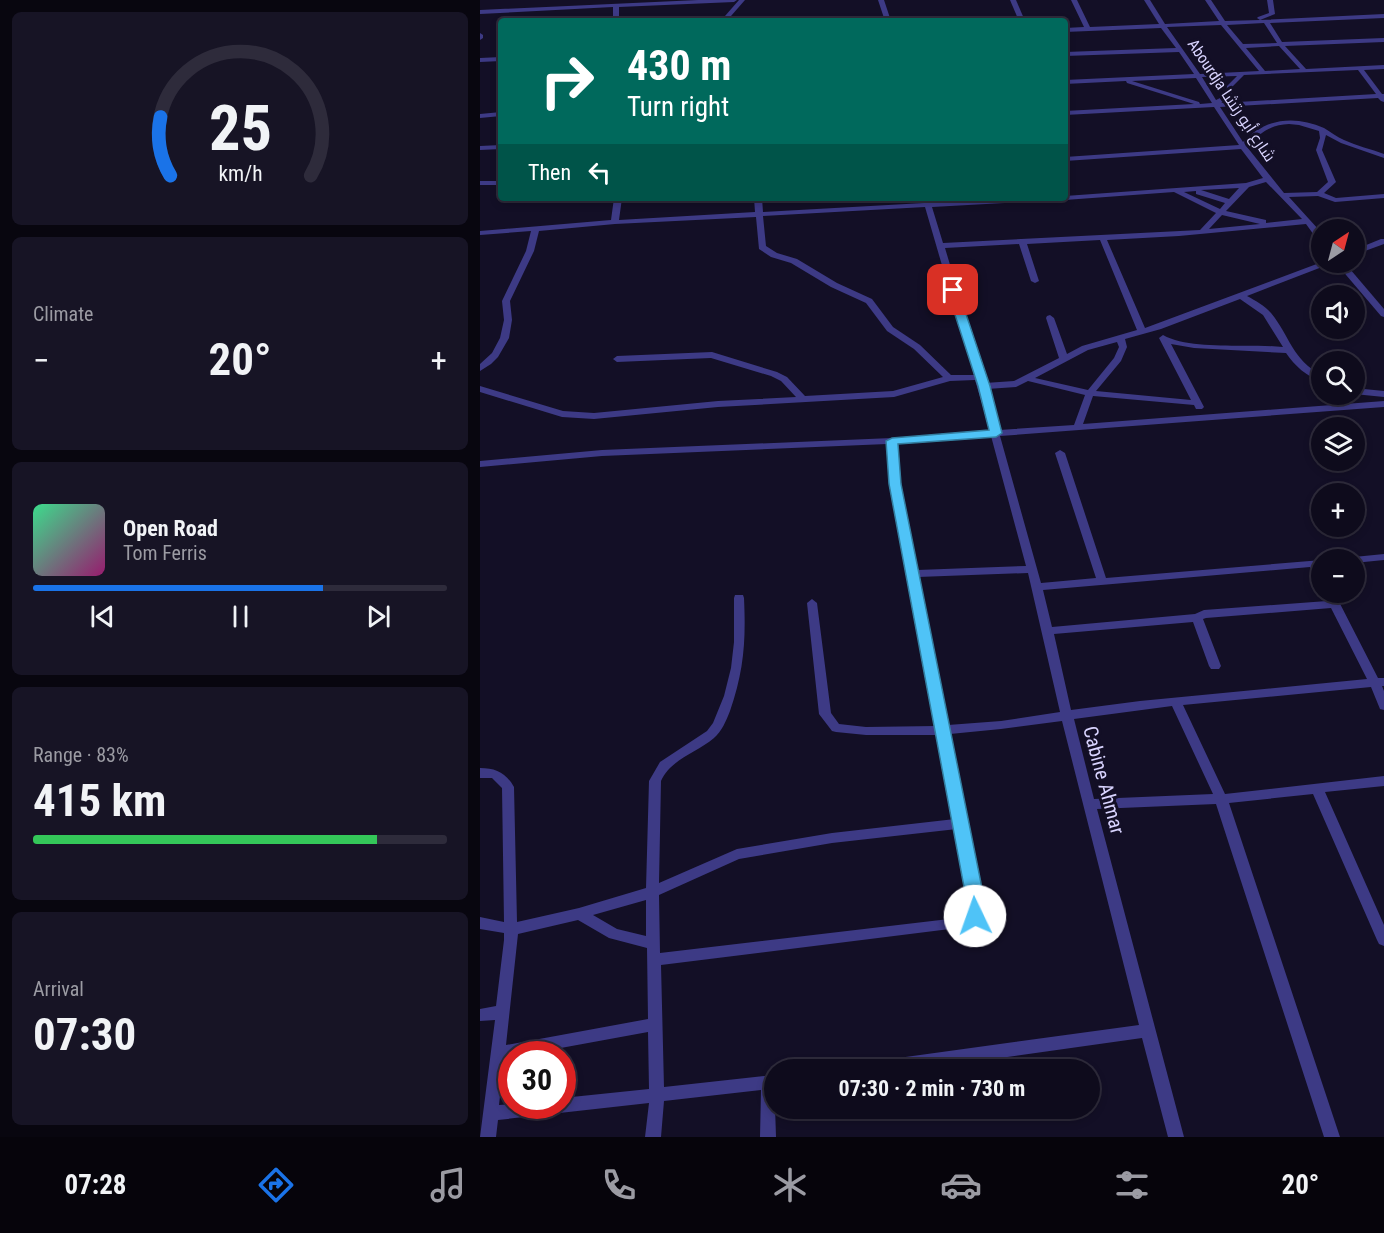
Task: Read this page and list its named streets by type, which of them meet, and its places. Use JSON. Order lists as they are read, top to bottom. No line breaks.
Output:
{"streets":{"street":["Abourdja شارع أبو رتشا","Cabine Ahmar"]},"north":"top right","page":{"turn":["430 m","Turn right"],"then":"Then","map_buttons":["+","−"],"tile":["Climate",["Range · 83%","415 km"],["Arrival","07:30"]],"heat":["−","20°","+"],"song":["Open Road","Tom Ferris"],"limit":"30","trip":"07:30 · 2 min · 730 m","tabs":["07:28","20°"],"gauge":["25","km/h"]}}
